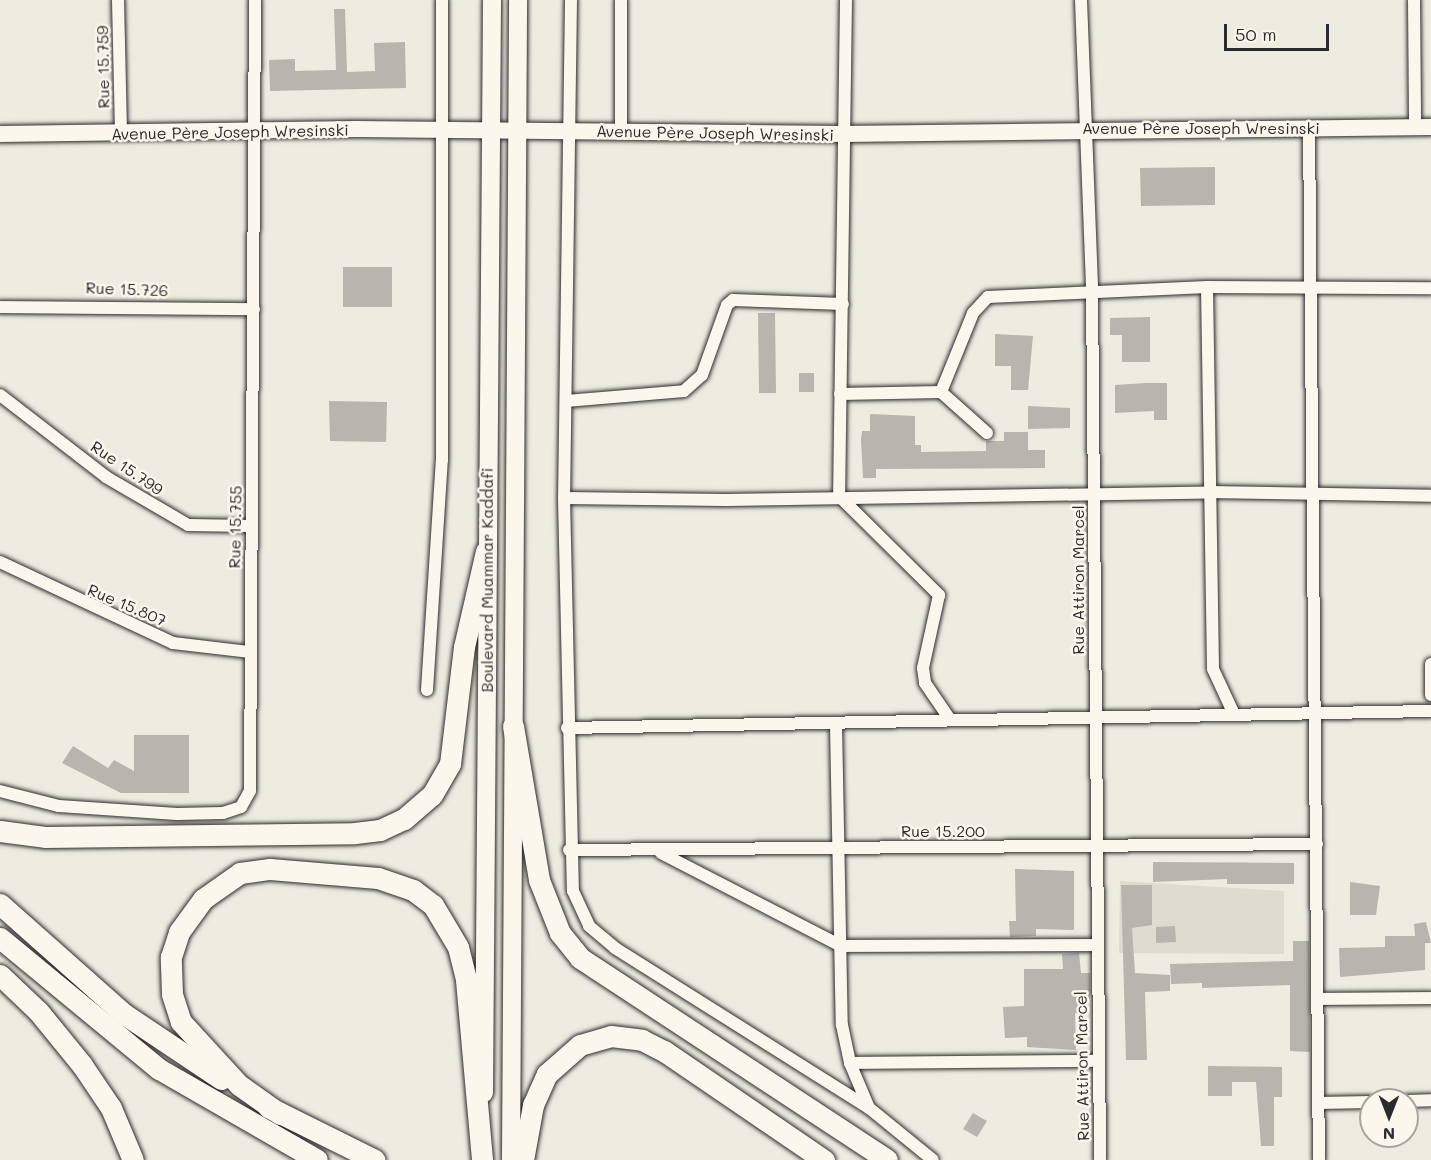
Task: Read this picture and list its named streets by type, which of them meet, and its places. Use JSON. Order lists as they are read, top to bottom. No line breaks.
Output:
{"streets":{"main road":["Boulevard Muammar Kaddafi"],"street":["Rue 15.759","Avenue Père Joseph Wresinski","Rue 15.726","Rue 15.799","Rue 15.755","Rue Attiron Marcel","Rue 15.807","Rue 15.200"]},"crossings":[["Rue 15.759","Avenue Père Joseph Wresinski"],["Avenue Père Joseph Wresinski","Rue 15.755"],["Avenue Père Joseph Wresinski","Boulevard Muammar Kaddafi"],["Avenue Père Joseph Wresinski","Rue Attiron Marcel"],["Rue 15.726","Rue 15.755"],["Rue 15.799","Rue 15.755"],["Rue 15.755","Rue 15.807"],["Rue Attiron Marcel","Rue 15.200"]],"scale_bar":"50 m","north":"bottom"}
